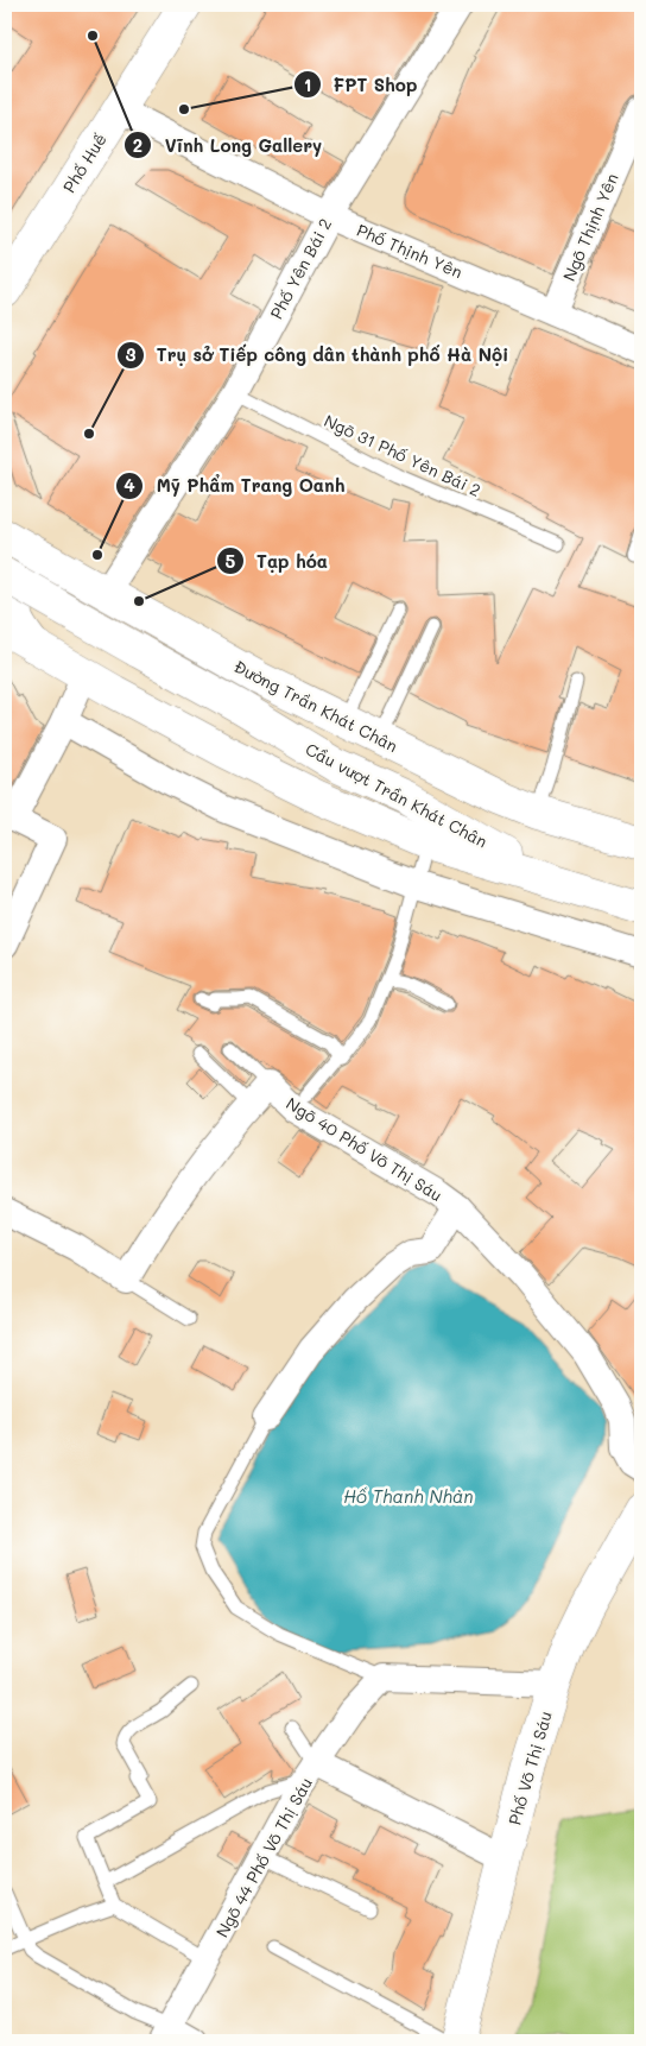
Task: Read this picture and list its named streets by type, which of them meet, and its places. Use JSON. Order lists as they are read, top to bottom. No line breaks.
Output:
{"streets":{"main road":["Phố Huế","Đường Trần Khát Chân","Cầu vượt Trần Khát Chân","Phố Võ Thị Sáu"],"street":["Ngõ Thịnh Yên","Phố Thịnh Yên","Phố Yên Bái 2","Ngõ 40 Phố Võ Thị Sáu","Ngõ 44 Phố Võ Thị Sáu"],"lane":["Ngõ 31 Phố Yên Bái 2"]},"crossings":[["Phố Huế","Phố Thịnh Yên"],["Ngõ Thịnh Yên","Phố Thịnh Yên"],["Phố Thịnh Yên","Phố Yên Bái 2"],["Phố Yên Bái 2","Ngõ 31 Phố Yên Bái 2"],["Phố Yên Bái 2","Đường Trần Khát Chân"],["Đường Trần Khát Chân","Cầu vượt Trần Khát Chân"],["Phố Võ Thị Sáu","Ngõ 44 Phố Võ Thị Sáu"]],"water":["Hồ Thanh Nhàn"],"places":["Vĩnh Long Gallery","FPT Shop","Trụ sở Tiếp công dân thành phố Hà Nội","Mỹ Phẩm Trang Oanh","Tạp hóa"]}
